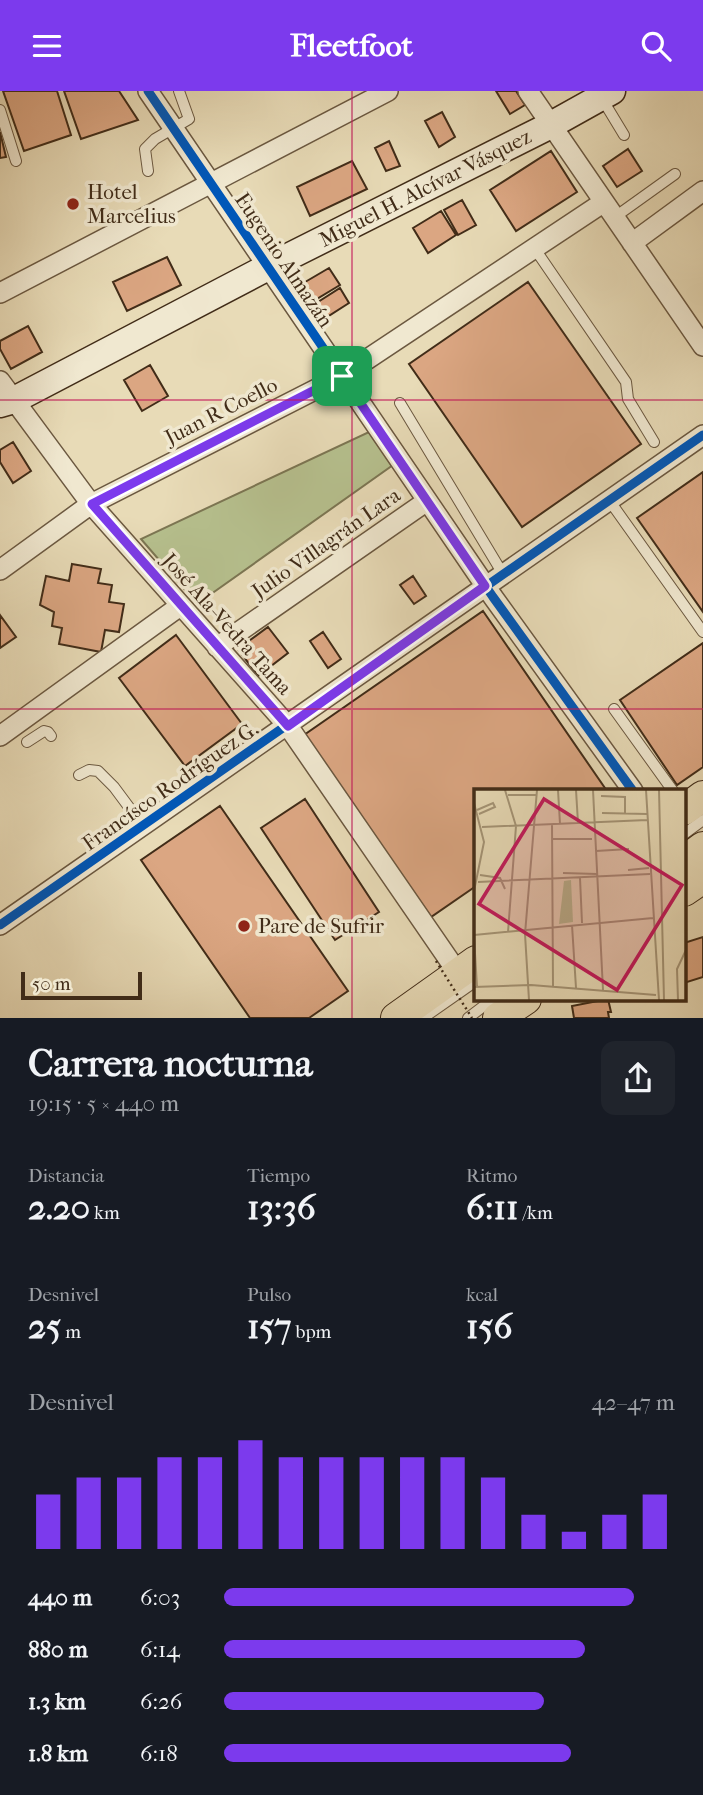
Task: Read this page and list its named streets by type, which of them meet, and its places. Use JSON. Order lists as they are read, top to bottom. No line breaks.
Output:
{"streets":{"street":["Miguel H. Alcívar Vásquez","Eugenio Almazán","Juan R Coello","Julio Villagrán Lara","José Ala-Vedra Tama","Francísco Rodríguez G."]},"crossings":[["Miguel H. Alcívar Vásquez","Eugenio Almazán"],["Miguel H. Alcívar Vásquez","José Ala-Vedra Tama"],["Eugenio Almazán","Juan R Coello"],["Eugenio Almazán","Julio Villagrán Lara"],["Eugenio Almazán","Francísco Rodríguez G."],["Juan R Coello","José Ala-Vedra Tama"],["Julio Villagrán Lara","José Ala-Vedra Tama"],["José Ala-Vedra Tama","Francísco Rodríguez G."]],"places":["Hotel Marcelius","Pare de Sufrir"],"scale_bar":"50 m","page":{"header":"Fleetfoot","scale":"50 m","heading":["Carrera nocturna","19:15 · 5 × 440 m"],"stats":[["Distancia","2.20 km"],["Tiempo","13:36"],["Ritmo","6:11 /km"],["Desnivel","25 m"],["Pulso","157 bpm"],["kcal","156"]],"chart":["Desnivel","42–47 m"],"list":[{"name":"440 m","note":"6:03"},{"name":"880 m","note":"6:14"},{"name":"1.3 km","note":"6:26"},{"name":"1.8 km","note":"6:18"}]}}
